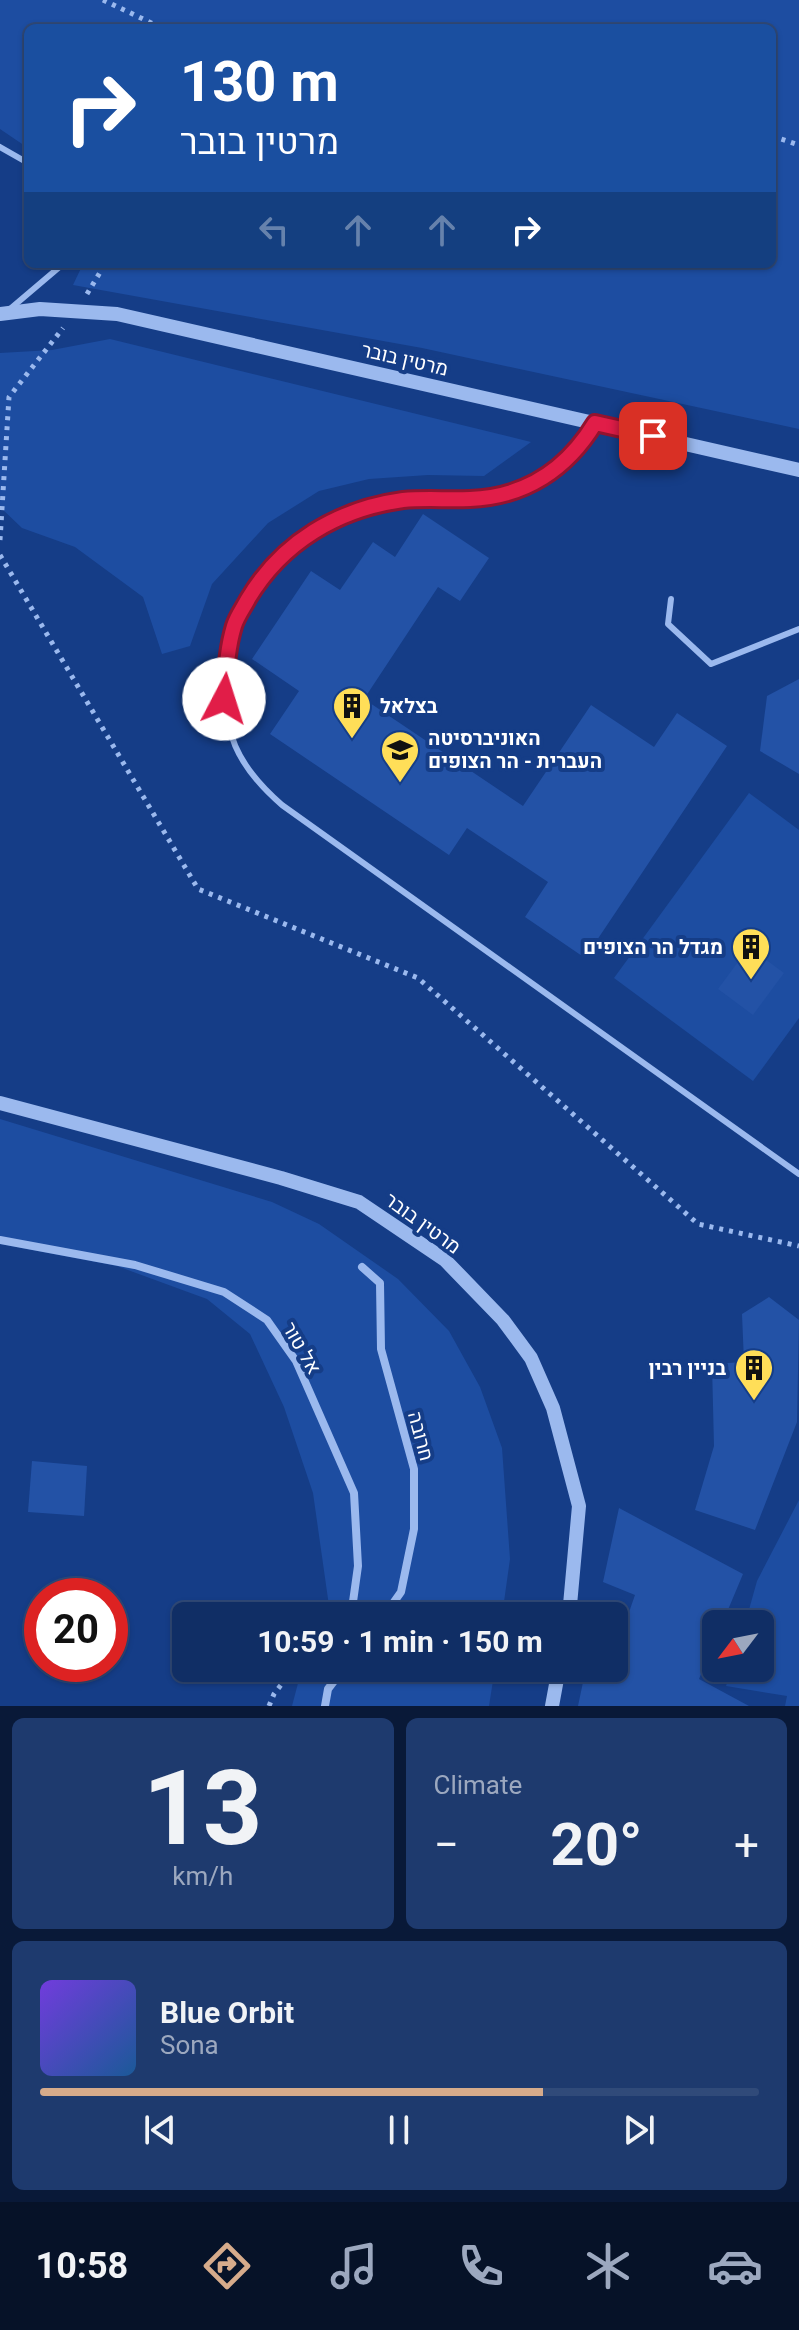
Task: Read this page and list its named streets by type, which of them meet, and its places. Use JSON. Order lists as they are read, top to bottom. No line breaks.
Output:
{"streets":{"street":["מרטין בובר","אל טור","חרובה"]},"places":{"building":["בצלאל","מגדל הר הצופים","בניין רבין"],"school or university":["האוניברסיטה העברית - הר הצופים"]},"north":"bottom left","page":{"turn":["130 m","מרטין בובר"],"limit":"20","trip":"10:59 · 1 min · 150 m","tile":[["13","km/h"],"Climate"],"heat":["−","20°","+"],"song":["Blue Orbit","Sona"],"tabs":"10:58"}}
